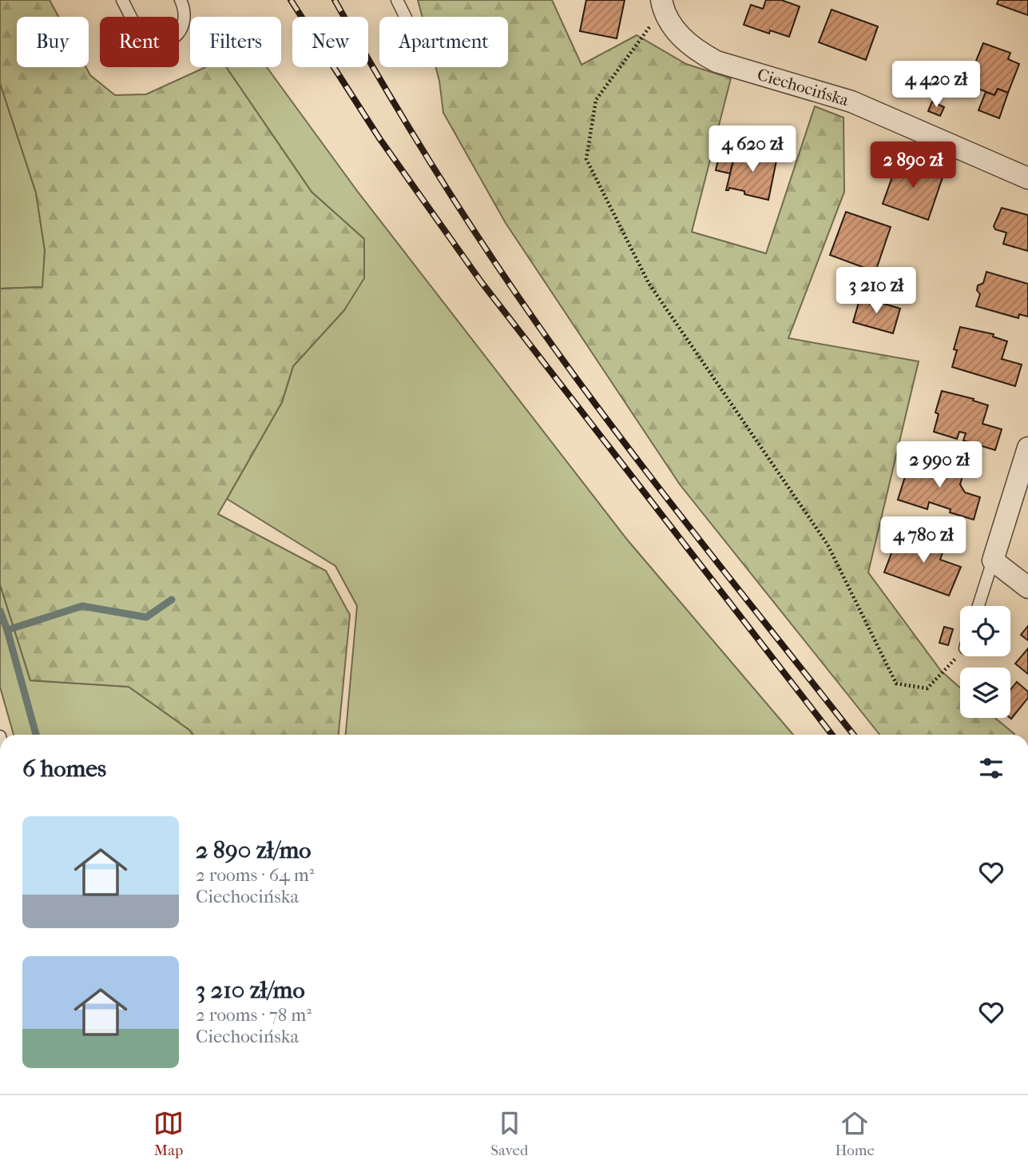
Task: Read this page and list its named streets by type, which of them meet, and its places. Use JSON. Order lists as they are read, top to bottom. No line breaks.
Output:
{"streets":{"street":["Ciechocińska"]},"page":{"chip":["Buy","Rent","Filters","New","Apartment"],"price":["4 420 zł","4 620 zł","2 890 zł","3 210 zł","2 990 zł","4 780 zł"],"heading":"6 homes","list":[{"name":"2 890 zł/mo","note":"2 rooms · 64 m² · Ciechocińska"},{"name":"3 210 zł/mo","note":"2 rooms · 78 m² · Ciechocińska"}],"tabs":["Map","Saved","Home"]}}
